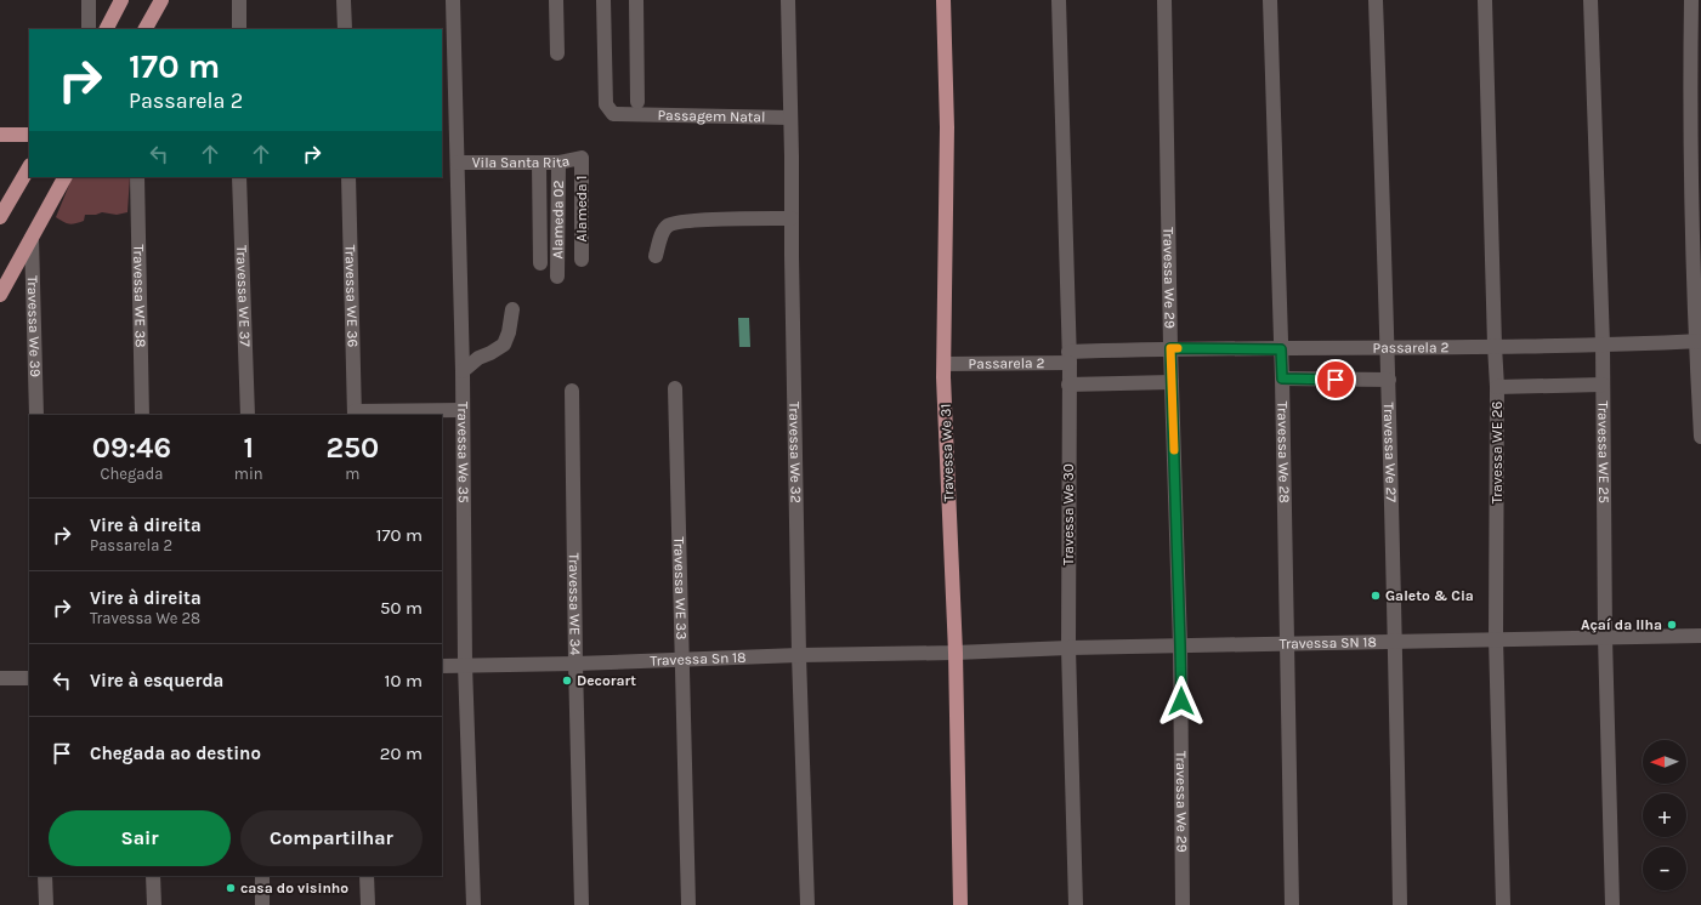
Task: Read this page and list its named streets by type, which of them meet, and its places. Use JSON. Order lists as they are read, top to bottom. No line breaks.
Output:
{"streets":{"main road":["Travessa We 31"],"street":["Passagem Natal","Vila Santa Rita","Alameda 1","Alameda 02","Travessa We 29","Travessa WE 38","Travessa WE 37","Travessa WE 36","Travessa We 39","Passarela 2","Travessa We 35","Travessa We 32","Travessa We 28","Travessa We 27","Travessa WE 26","Travessa WE 25","Travessa We 30","Travessa WE 33","Travessa WE 34","Travessa SN 18","Travessa Sn 18"]},"crossings":[["Passagem Natal","Travessa We 32"],["Vila Santa Rita","Alameda 1"],["Vila Santa Rita","Alameda 02"],["Vila Santa Rita","Travessa We 35"],["Travessa We 29","Passarela 2"],["Travessa We 29","Travessa SN 18"],["Passarela 2","Travessa We 31"],["Passarela 2","Travessa We 28"],["Passarela 2","Travessa We 27"],["Passarela 2","Travessa WE 26"],["Passarela 2","Travessa WE 25"],["Passarela 2","Travessa We 30"],["Travessa We 35","Travessa Sn 18"],["Travessa We 32","Travessa Sn 18"],["Travessa We 31","Travessa SN 18"],["Travessa We 31","Travessa Sn 18"],["Travessa We 28","Travessa SN 18"],["Travessa We 27","Travessa SN 18"],["Travessa WE 26","Travessa SN 18"],["Travessa WE 25","Travessa SN 18"],["Travessa We 30","Travessa SN 18"],["Travessa WE 33","Travessa Sn 18"],["Travessa WE 34","Travessa Sn 18"],["Travessa SN 18","Travessa Sn 18"]],"places":["Galeto & Cia","Açaí da Ilha","Decorart","casa do visinho"],"north":"left","page":{"turn":["170 m","Passarela 2"],"eta":["09:46","Chegada","1","min","250","m"],"list":[{"name":"Vire à direita","note":"Passarela 2","value":"170 m"},{"name":"Vire à direita","note":"Travessa We 28","value":"50 m"},{"name":"Vire à esquerda","value":"10 m"},{"name":"Chegada ao destino","value":"20 m"}],"map_buttons":["+","−"],"buttons":["Sair","Compartilhar"]}}
